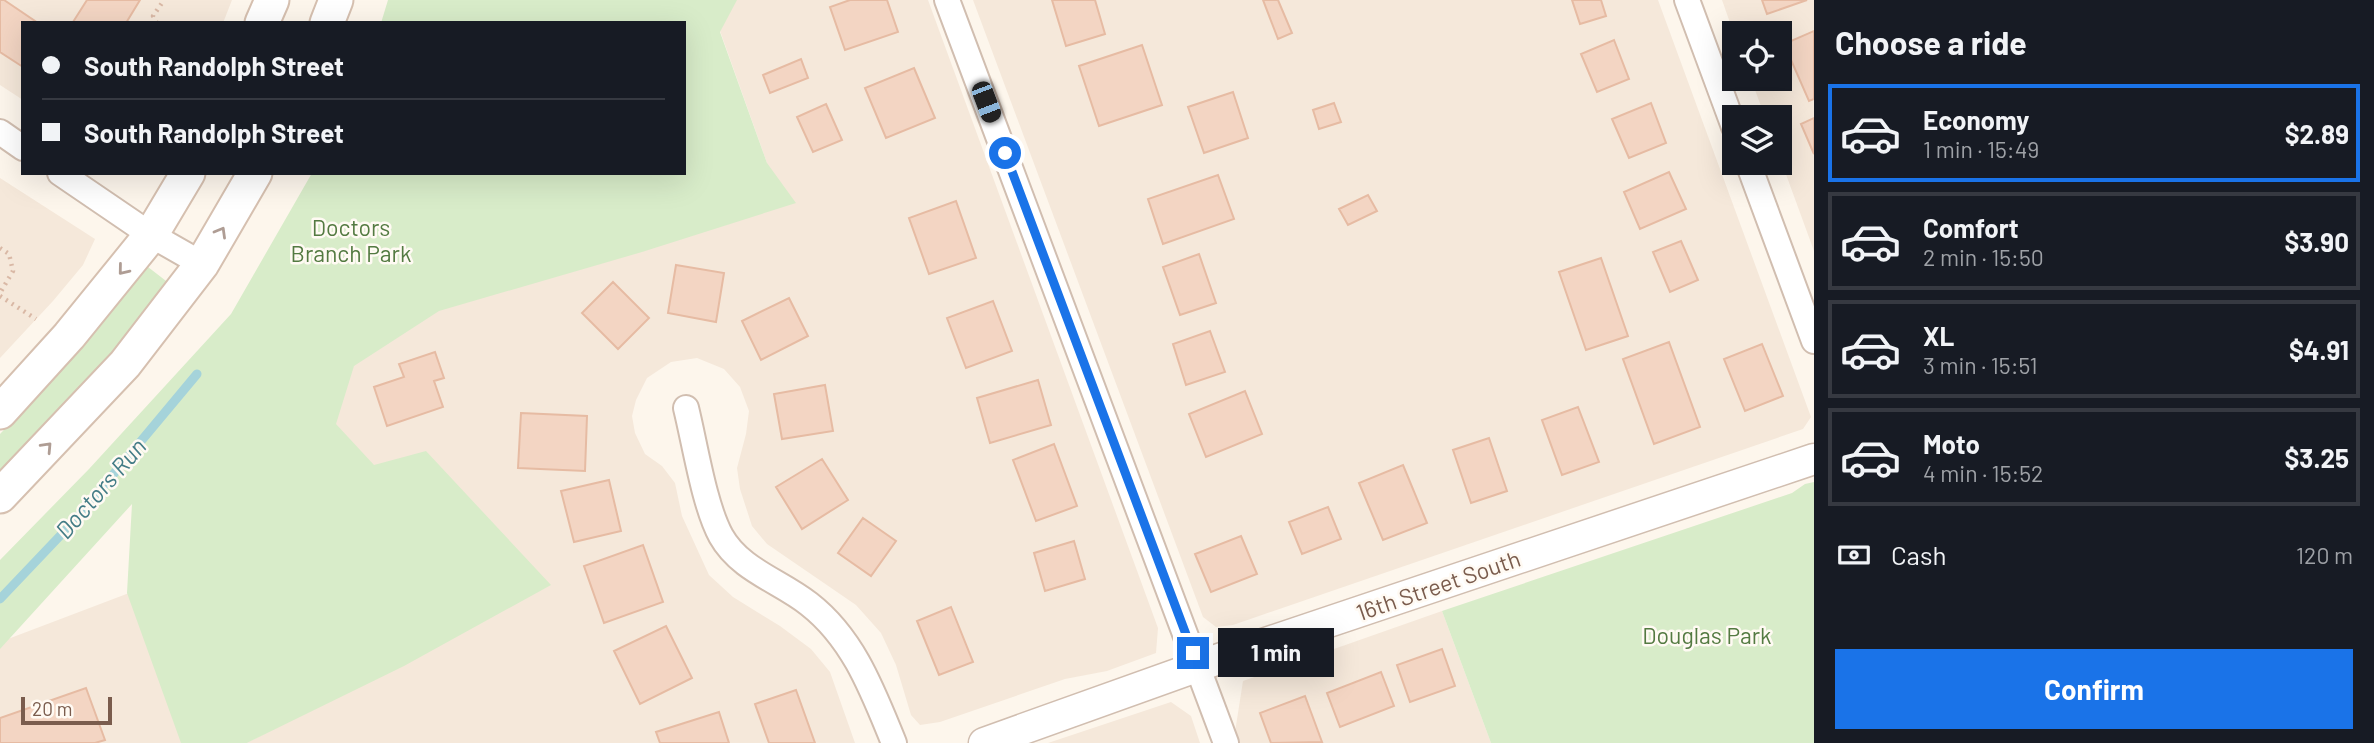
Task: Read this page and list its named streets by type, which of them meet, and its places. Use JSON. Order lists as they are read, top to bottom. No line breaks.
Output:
{"streets":{"street":["16th Street South"]},"water":["Doctors Run"],"parks":["Doctors Branch Park","Douglas Park"],"scale_bar":"20 m","page":{"heading":"Choose a ride","banner":["South Randolph Street","South Randolph Street"],"list":[{"name":"Economy","note":"1 min · 15:49","value":"$2.89"},{"name":"Comfort","note":"2 min · 15:50","value":"$3.90"},{"name":"XL","note":"3 min · 15:51","value":"$4.91"},{"name":"Moto","note":"4 min · 15:52","value":"$3.25"}],"pay":["Cash","120 m"],"bubble":"1 min","buttons":"Confirm","scale":"20 m"}}
